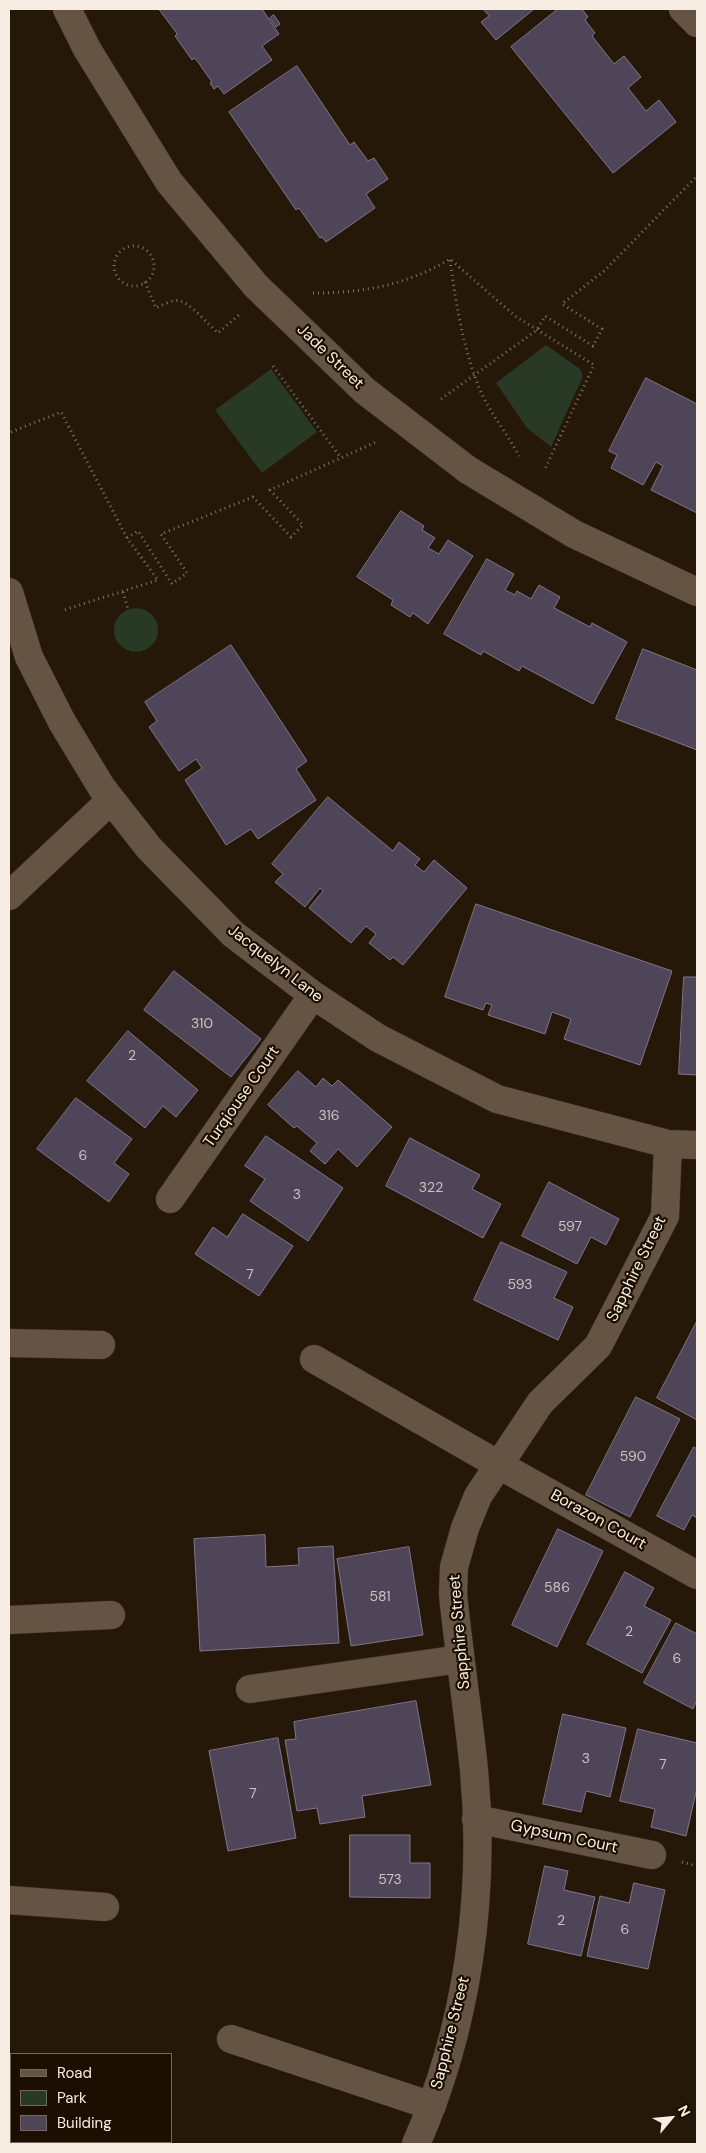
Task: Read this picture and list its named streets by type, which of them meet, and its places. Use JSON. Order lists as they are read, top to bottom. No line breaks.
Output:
{"streets":{"street":["Jade Street","Jacquelyn Lane","Turqiouse Court","Sapphire Street","Borazon Court","Gypsum Court"]},"crossings":[["Jacquelyn Lane","Turqiouse Court"],["Jacquelyn Lane","Sapphire Street"],["Sapphire Street","Borazon Court"],["Sapphire Street","Gypsum Court"]],"house_numbers":["310","2","316","6","322","3","597","7","593","590","586","581","2","6","3","7","7","573","2","6"],"legend":["Road","Park","Building"],"north":"top right"}
